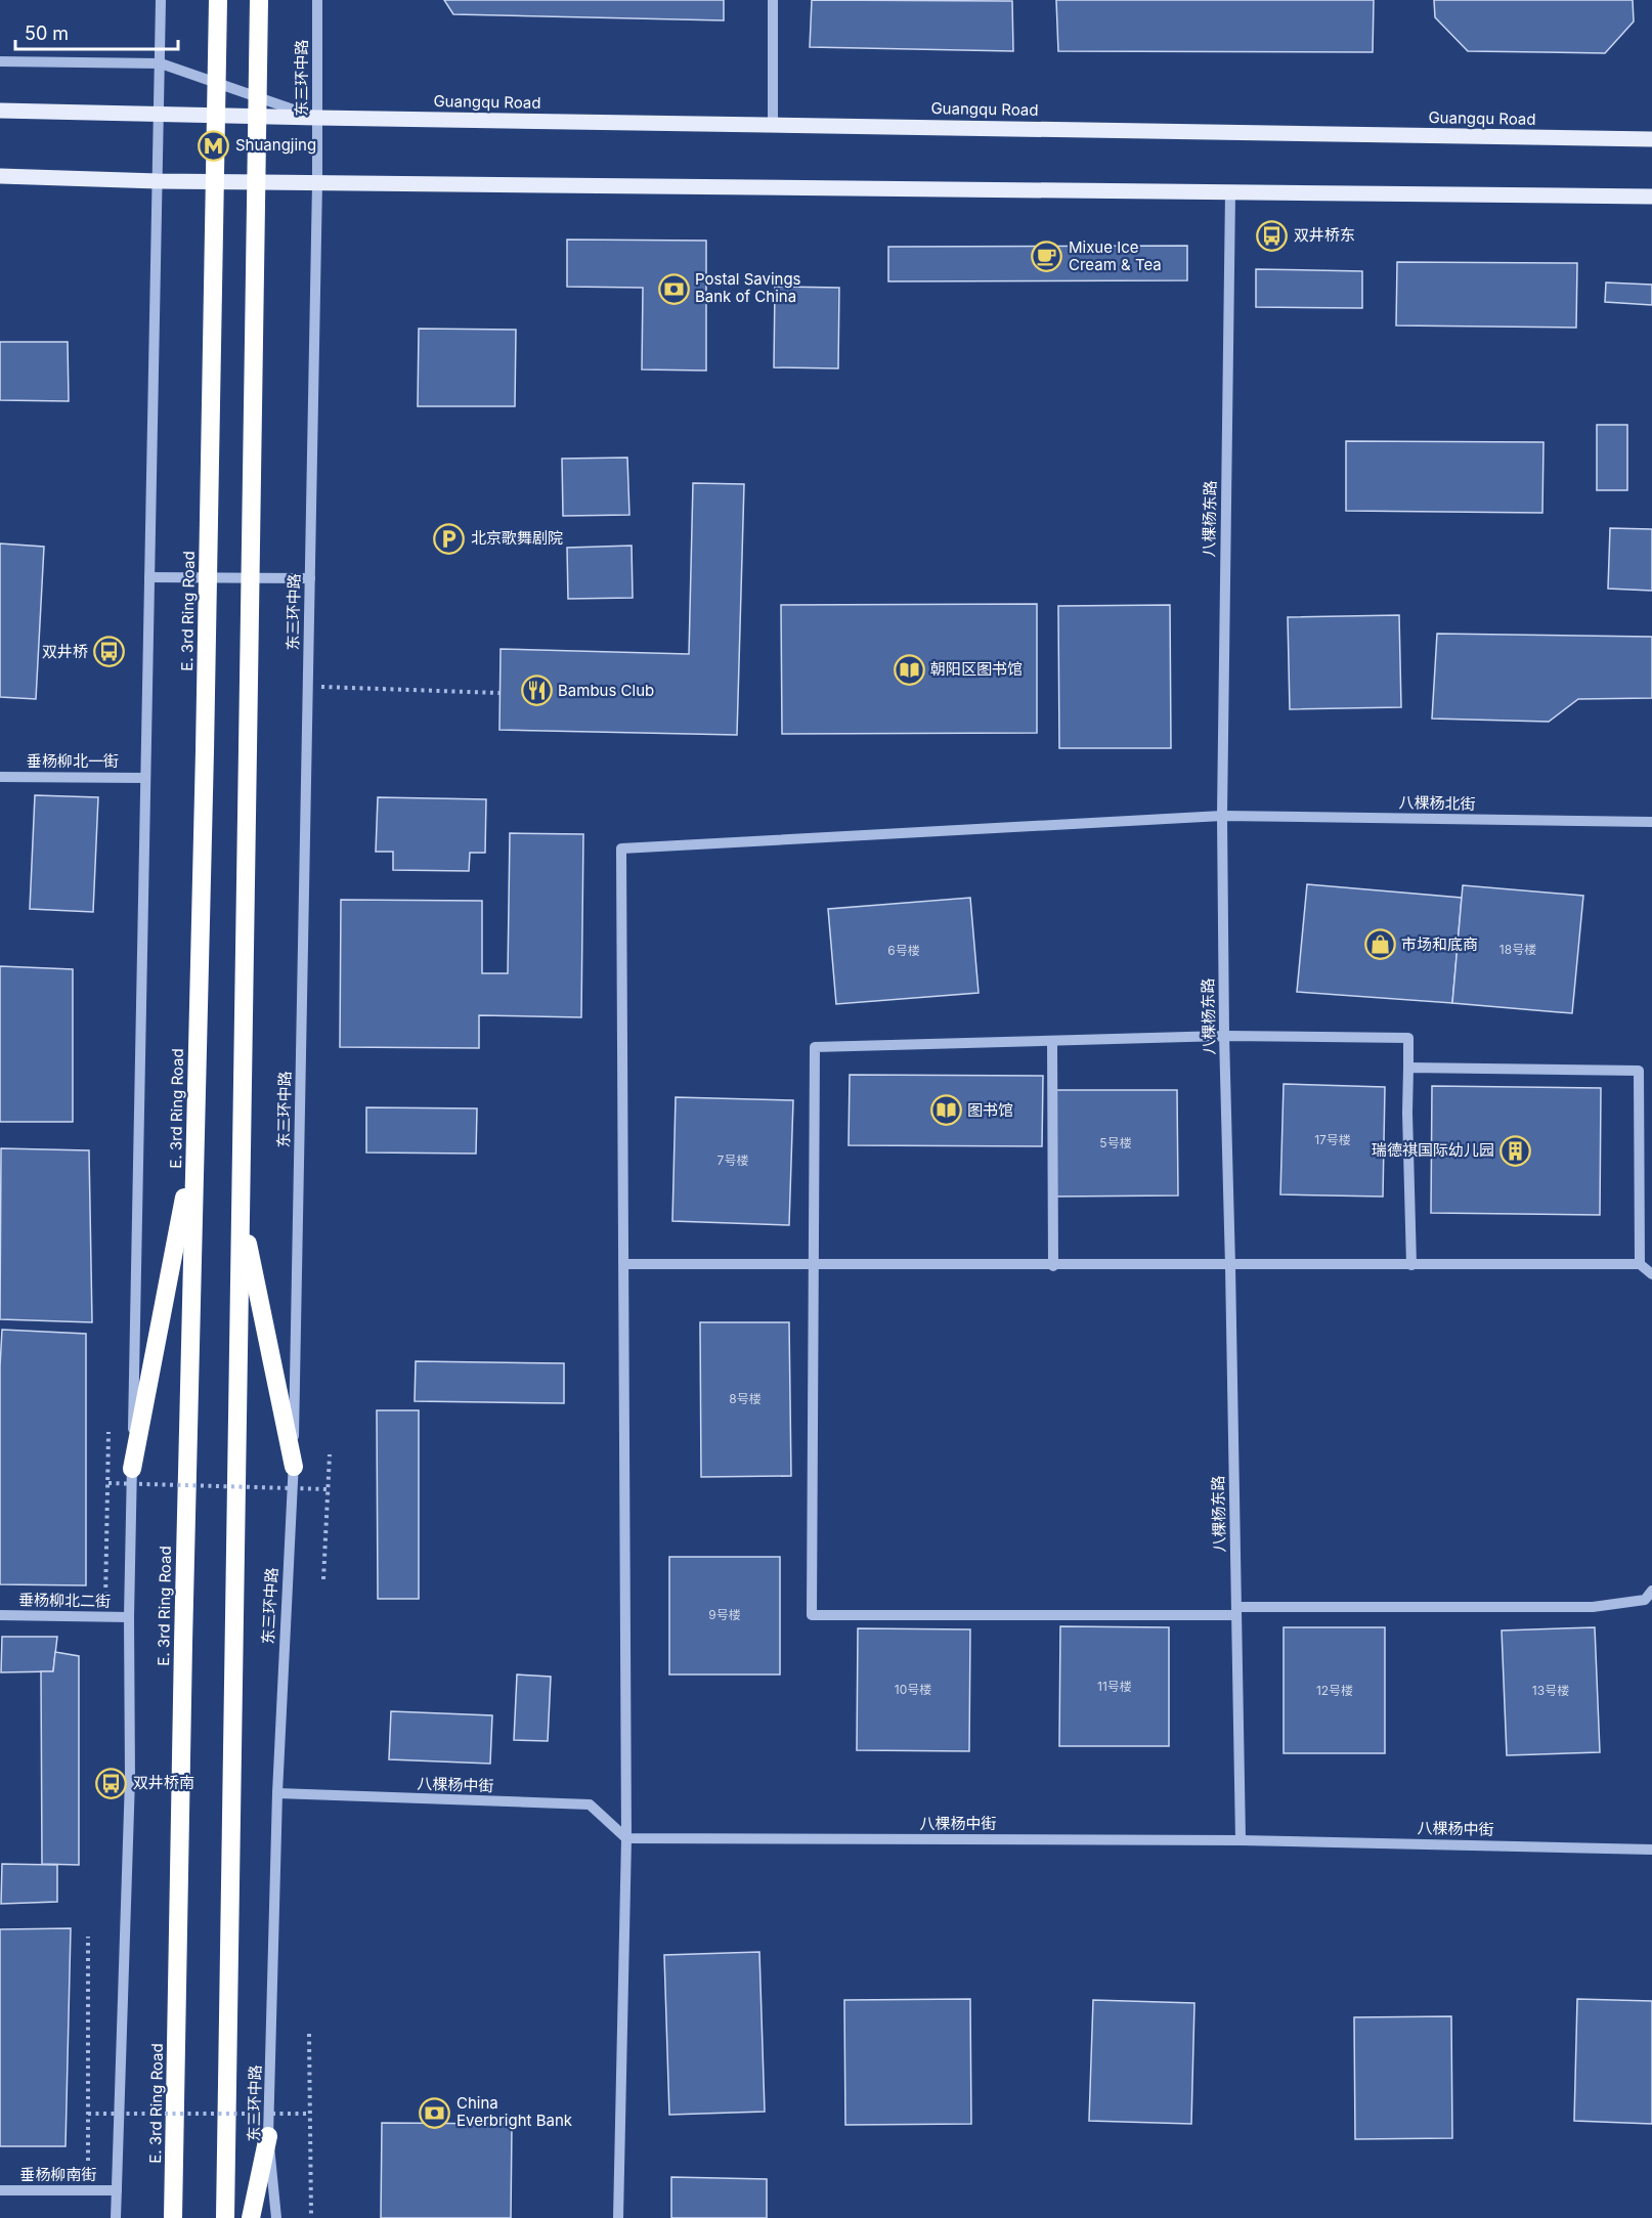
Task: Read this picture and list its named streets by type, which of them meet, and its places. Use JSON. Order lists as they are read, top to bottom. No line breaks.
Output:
{"streets":{"highway":["E. 3rd Ring Road"],"main road":["Guangqu Road"],"street":["东三环中路","八棵杨东路","垂杨柳北一街","八棵杨北街","垂杨柳北二街","八棵杨中街","垂杨柳南街"]},"crossings":[["东三环中路","Guangqu Road"],["东三环中路","八棵杨中街"],["八棵杨东路","八棵杨北街"],["八棵杨东路","八棵杨中街"]],"places":{"metro station":["Shuangjing"],"bus stop":["双井桥东","双井桥","双井桥南"],"cafe":["Mixue Ice Cream & Tea"],"bank":["Postal Savings Bank of China","China Everbright Bank"],"parking":["北京歌舞剧院"],"library":["朝阳区图书馆","图书馆"],"restaurant":["Bambus Club"],"shop":["市场和底商"],"building":["瑞德祺国际幼儿园"]},"house_numbers":["18号楼","6号楼","17号楼","5号楼","7号楼","8号楼","9号楼","11号楼","10号楼","12号楼","13号楼"],"scale_bar":"50 m"}
